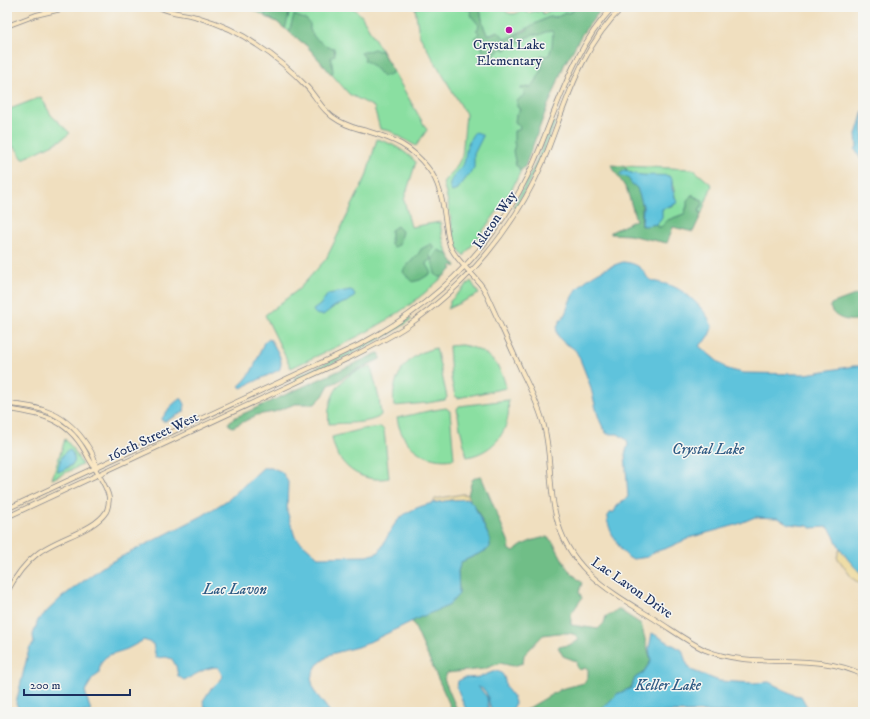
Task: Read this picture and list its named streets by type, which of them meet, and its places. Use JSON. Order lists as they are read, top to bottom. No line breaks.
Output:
{"streets":{"main road":["Isleton Way","160th Street West","Lac Lavon Drive"]},"crossings":[["Isleton Way","160th Street West"],["Isleton Way","Lac Lavon Drive"]],"water":["Crystal Lake","Lac Lavon","Keller Lake"],"places":["Crystal Lake Elementary"],"scale_bar":"200 m"}
